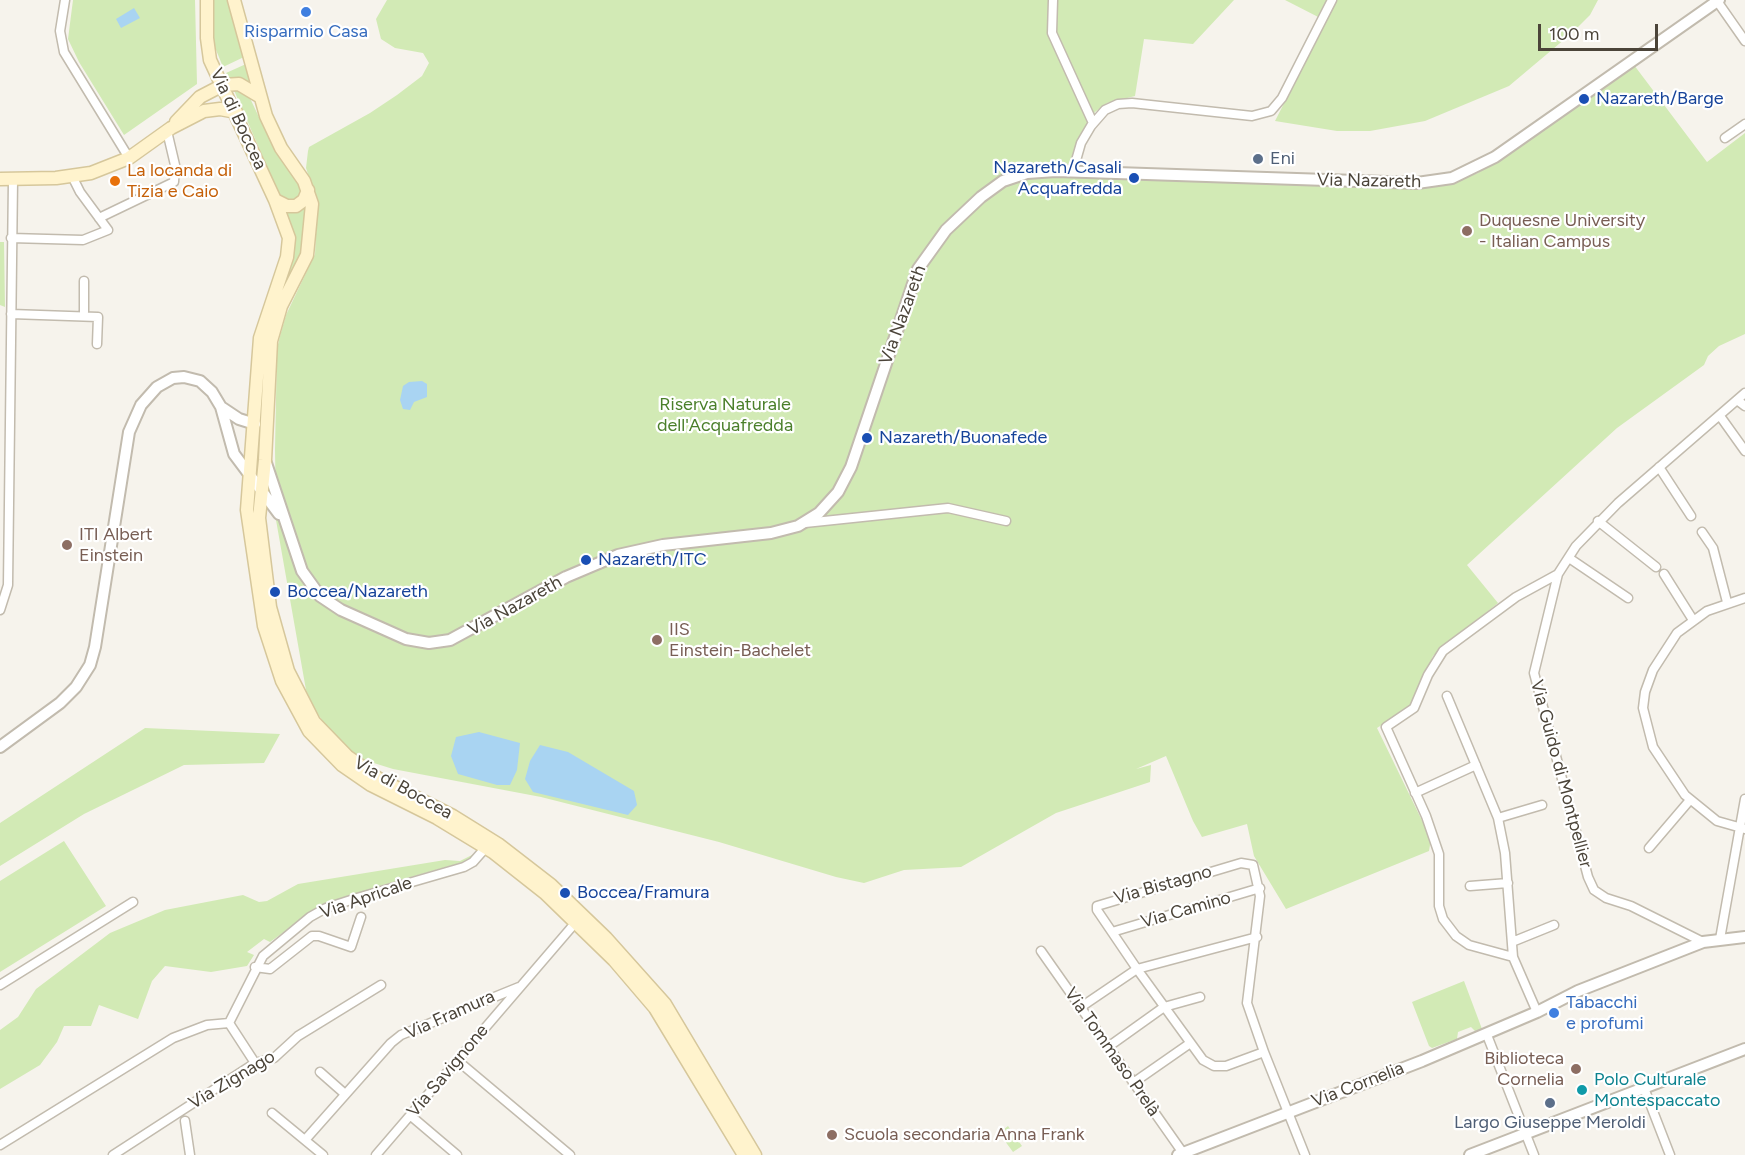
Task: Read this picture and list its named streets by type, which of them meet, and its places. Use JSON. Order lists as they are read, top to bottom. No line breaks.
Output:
{"streets":{"main road":["Via di Boccea"],"street":["Via Nazareth","Via Guido di Montpellier","Via Bistagno","Via Apricale","Via Camino","Via Framura","Via Tommaso Prelà","Via Savignone","Via Zignago","Via Cornelia"]},"crossings":[["Via di Boccea","Via Nazareth"],["Via di Boccea","Via Apricale"],["Via di Boccea","Via Framura"],["Via Guido di Montpellier","Via Cornelia"],["Via Bistagno","Via Camino"],["Via Framura","Via Savignone"],["Via Tommaso Prelà","Via Cornelia"]],"parks":["Riserva Naturale dell'Acquafredda"],"places":["Risparmio Casa","Nazareth/Barge","Eni","Nazareth/Casali Acquafredda","La locanda di Tizia e Caio","Duquesne University - Italian Campus","Nazareth/Buonafede","ITI Albert Einstein","Nazareth/ITC","Boccea/Nazareth","IIS Einstein-Bachelet","Boccea/Framura","Tabacchi e profumi","Biblioteca Cornelia","Polo Culturale Montespaccato","Largo Giuseppe Meroldi","Scuola secondaria Anna Frank"],"scale_bar":"100 m"}
